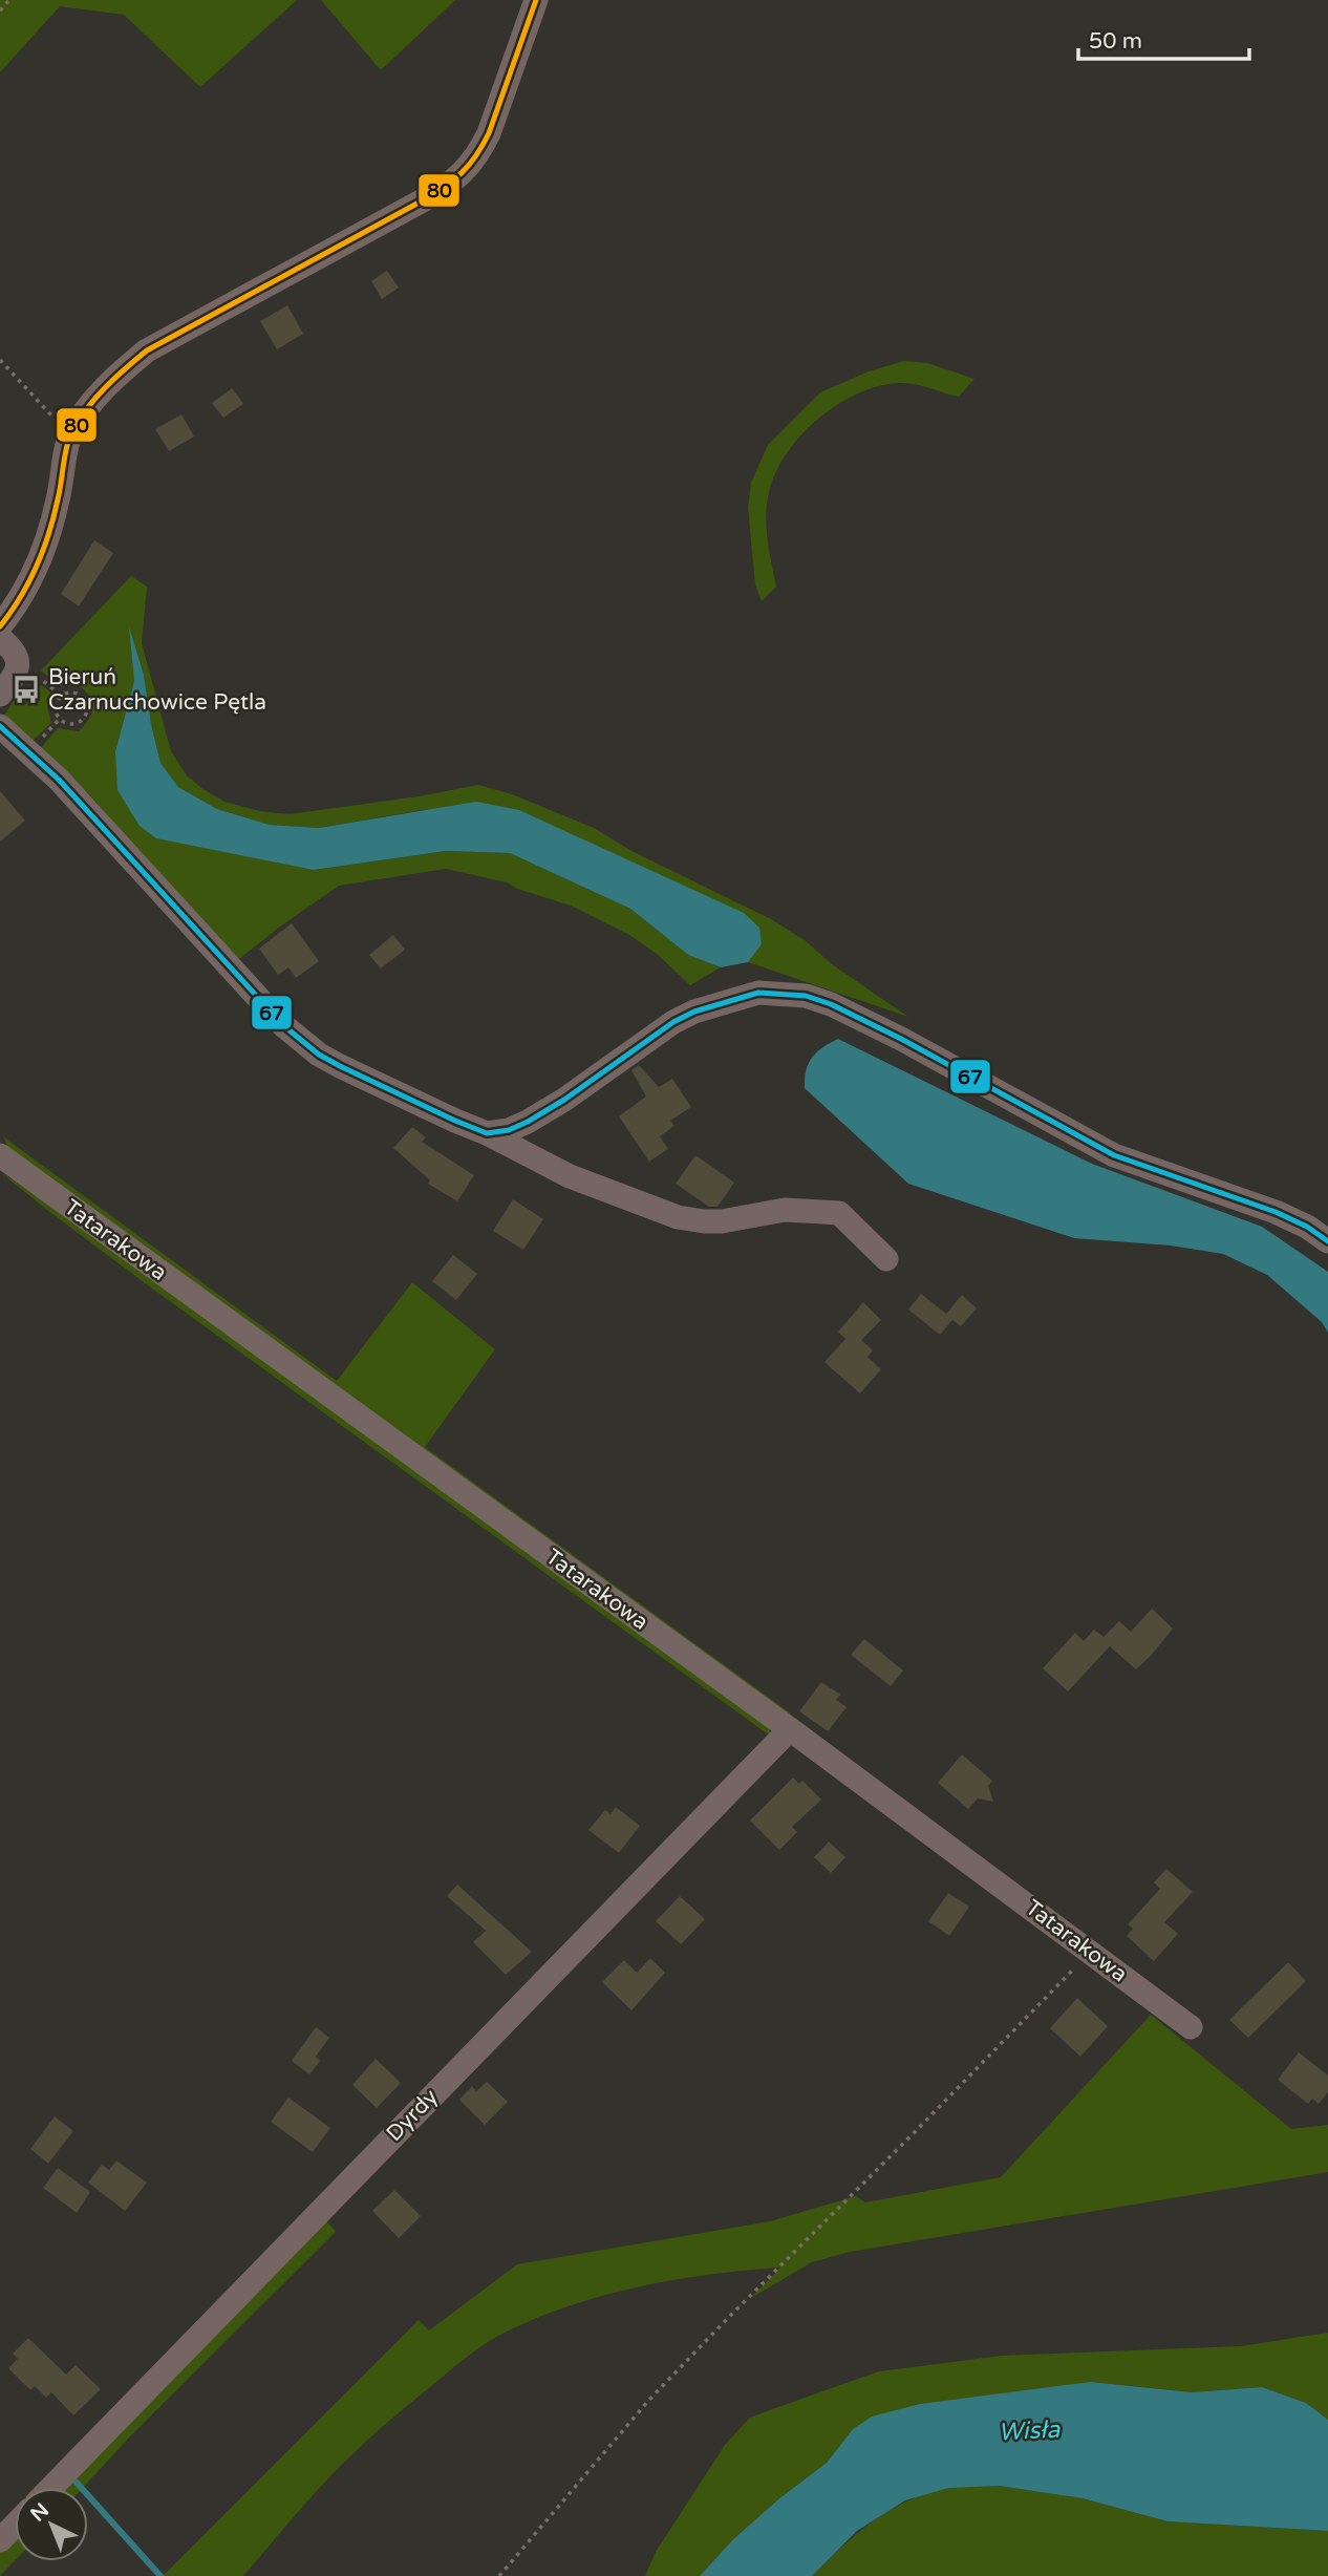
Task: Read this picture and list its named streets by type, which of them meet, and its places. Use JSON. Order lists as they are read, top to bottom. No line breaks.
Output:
{"streets":{"street":["Tatarakowa","Dyrdy"]},"crossings":[["Tatarakowa","Dyrdy"]],"water":["Wisła"],"places":{"bus stop":["Bieruń Czarnuchowice Pętla"]},"lines":["transit line 80","transit line 67"],"scale_bar":"50 m","north":"top left"}
